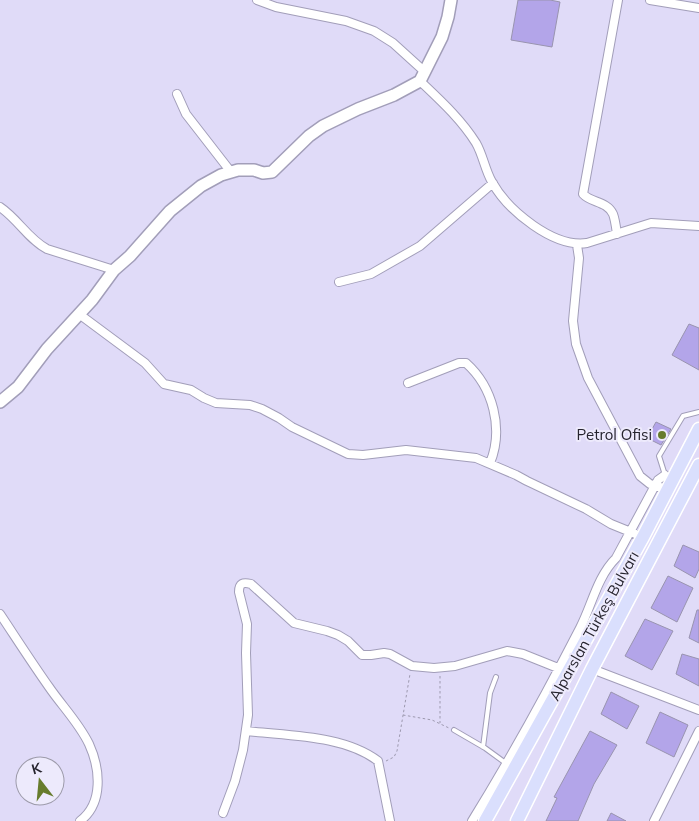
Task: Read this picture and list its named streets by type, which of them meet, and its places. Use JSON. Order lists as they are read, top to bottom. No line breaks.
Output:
{"streets":{"main road":["Alparslan Türkeş Bulvarı"]},"places":["Petrol Ofisi"],"north":"top"}
